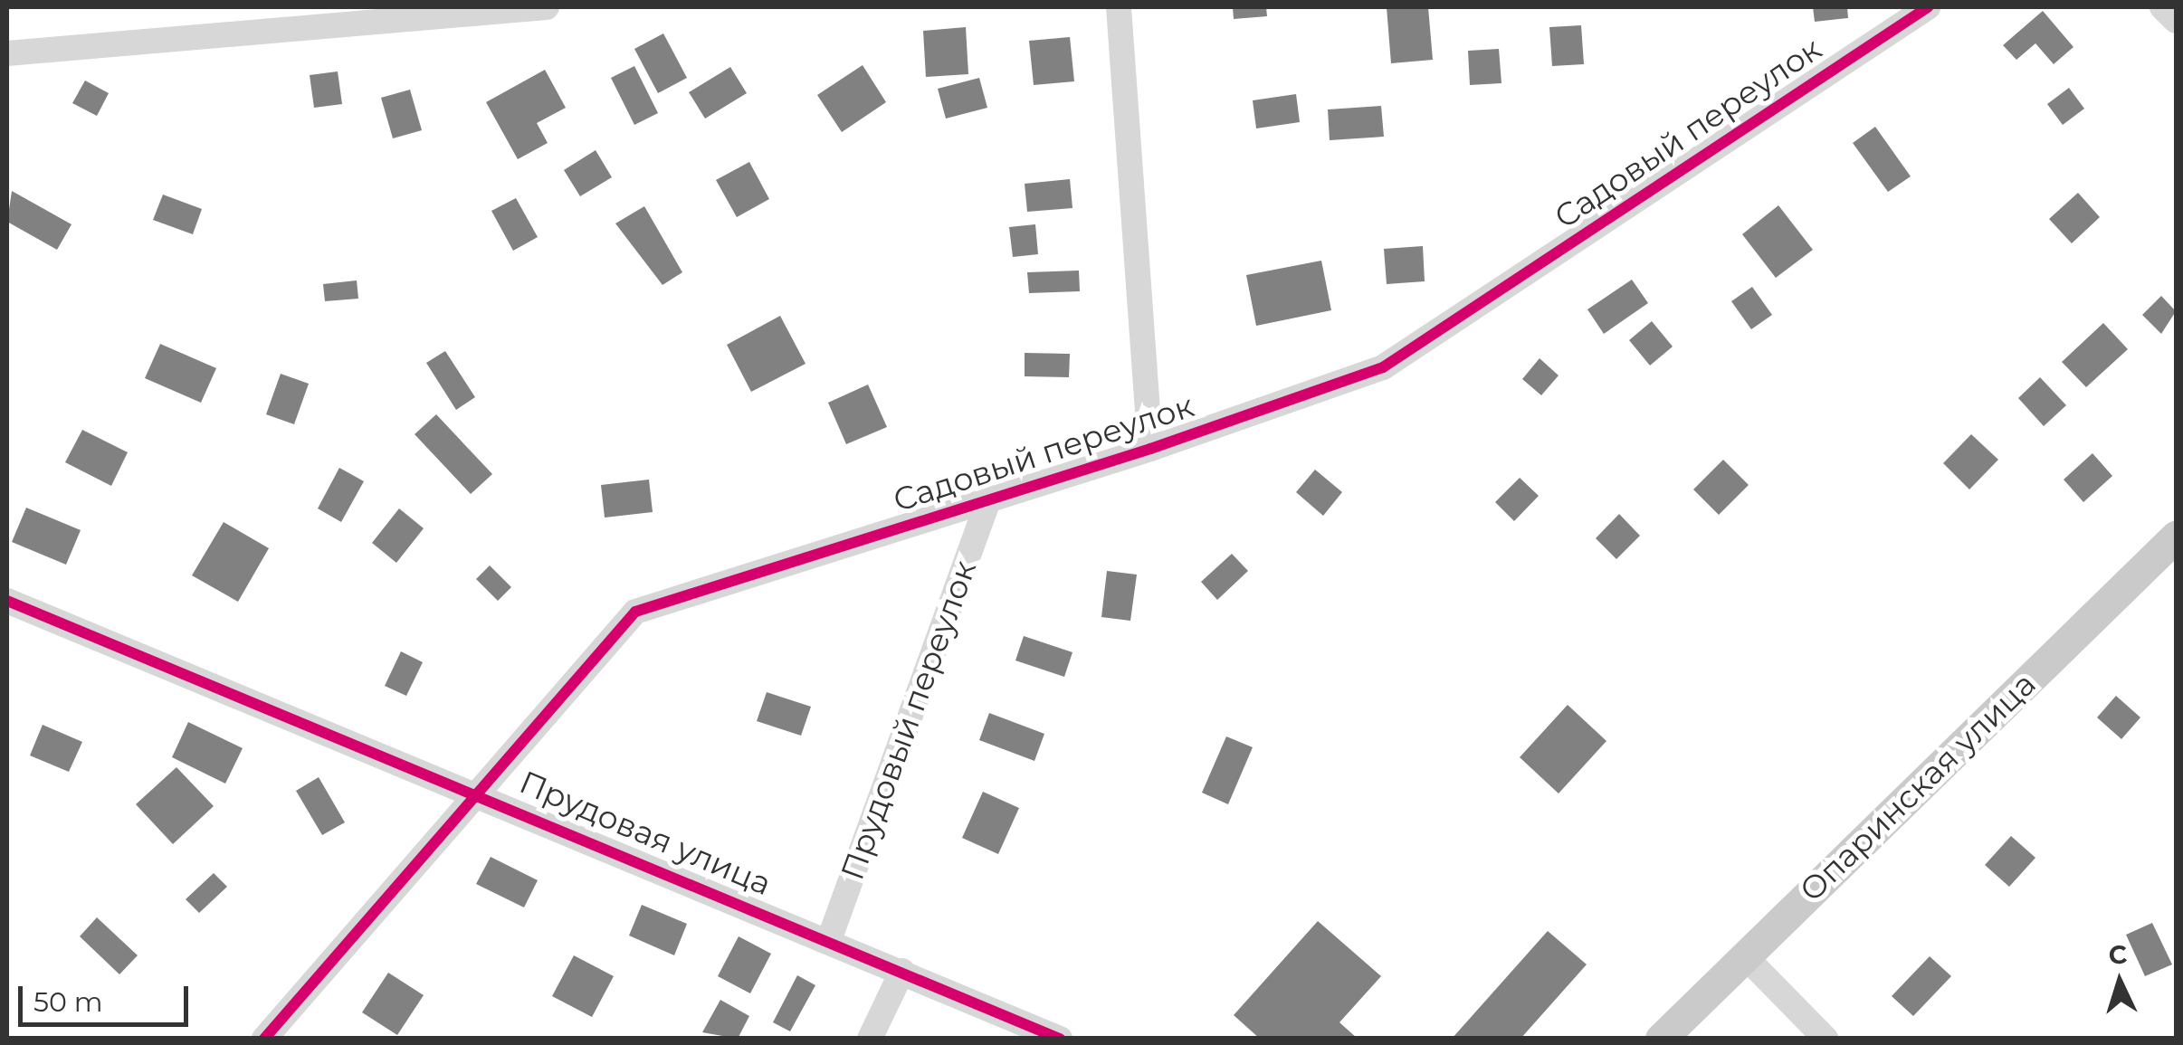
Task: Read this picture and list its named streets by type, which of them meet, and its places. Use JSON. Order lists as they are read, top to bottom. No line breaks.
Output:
{"streets":{"main road":["Опаринская улица"],"street":["Садовый переулок","Прудовый переулок","Прудовая улица"]},"crossings":[["Садовый переулок","Прудовый переулок"],["Садовый переулок","Прудовая улица"],["Прудовый переулок","Прудовая улица"]],"scale_bar":"50 m","north":"top"}
